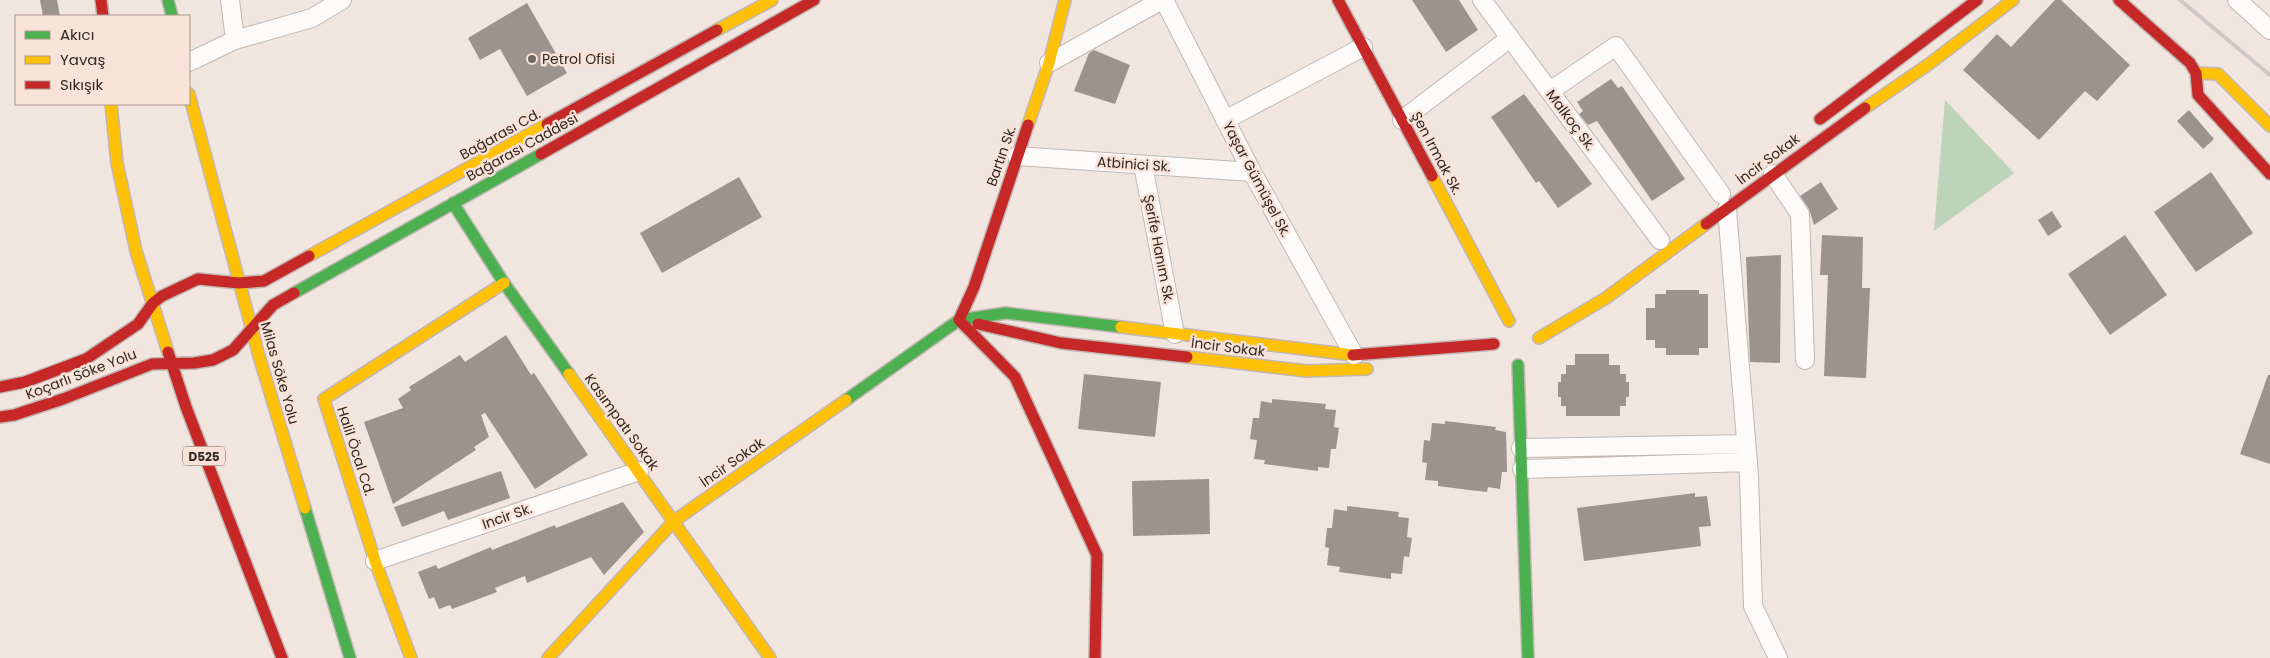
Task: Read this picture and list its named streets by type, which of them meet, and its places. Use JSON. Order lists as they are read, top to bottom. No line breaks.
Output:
{"streets":{"main road":["Bağarası Cd.","Bağarası Caddesi","Şen Irmak Sk.","Bartın Sk.","İncir Sokak","Milas Söke Yolu","Koçarlı Söke Yolu","Kasımpatı Sokak","Halil Öcal Cd.","D525"],"street":["Malkoç Sk.","Atbinici Sk.","Yaşar Gümüşel Sk.","Şerife Hanım Sk.","Incir Sk."]},"crossings":[["Bağarası Cd.","Bağarası Caddesi"],["Bağarası Cd.","Milas Söke Yolu"],["Bağarası Cd.","Koçarlı Söke Yolu"],["Bağarası Cd.","D525"],["Bağarası Caddesi","Milas Söke Yolu"],["Bağarası Caddesi","Koçarlı Söke Yolu"],["Bağarası Caddesi","Kasımpatı Sokak"],["Bağarası Caddesi","D525"],["Bartın Sk.","İncir Sokak"],["Bartın Sk.","Atbinici Sk."],["İncir Sokak","Yaşar Gümüşel Sk."],["İncir Sokak","Şerife Hanım Sk."],["İncir Sokak","Kasımpatı Sokak"],["Atbinici Sk.","Yaşar Gümüşel Sk."],["Atbinici Sk.","Şerife Hanım Sk."],["Milas Söke Yolu","Koçarlı Söke Yolu"],["Milas Söke Yolu","D525"],["Koçarlı Söke Yolu","D525"],["Kasımpatı Sokak","Halil Öcal Cd."],["Kasımpatı Sokak","Incir Sk."],["Halil Öcal Cd.","Incir Sk."]],"places":["Petrol Ofisi"],"legend":["Akıcı","Yavaş","Sıkışık"]}
